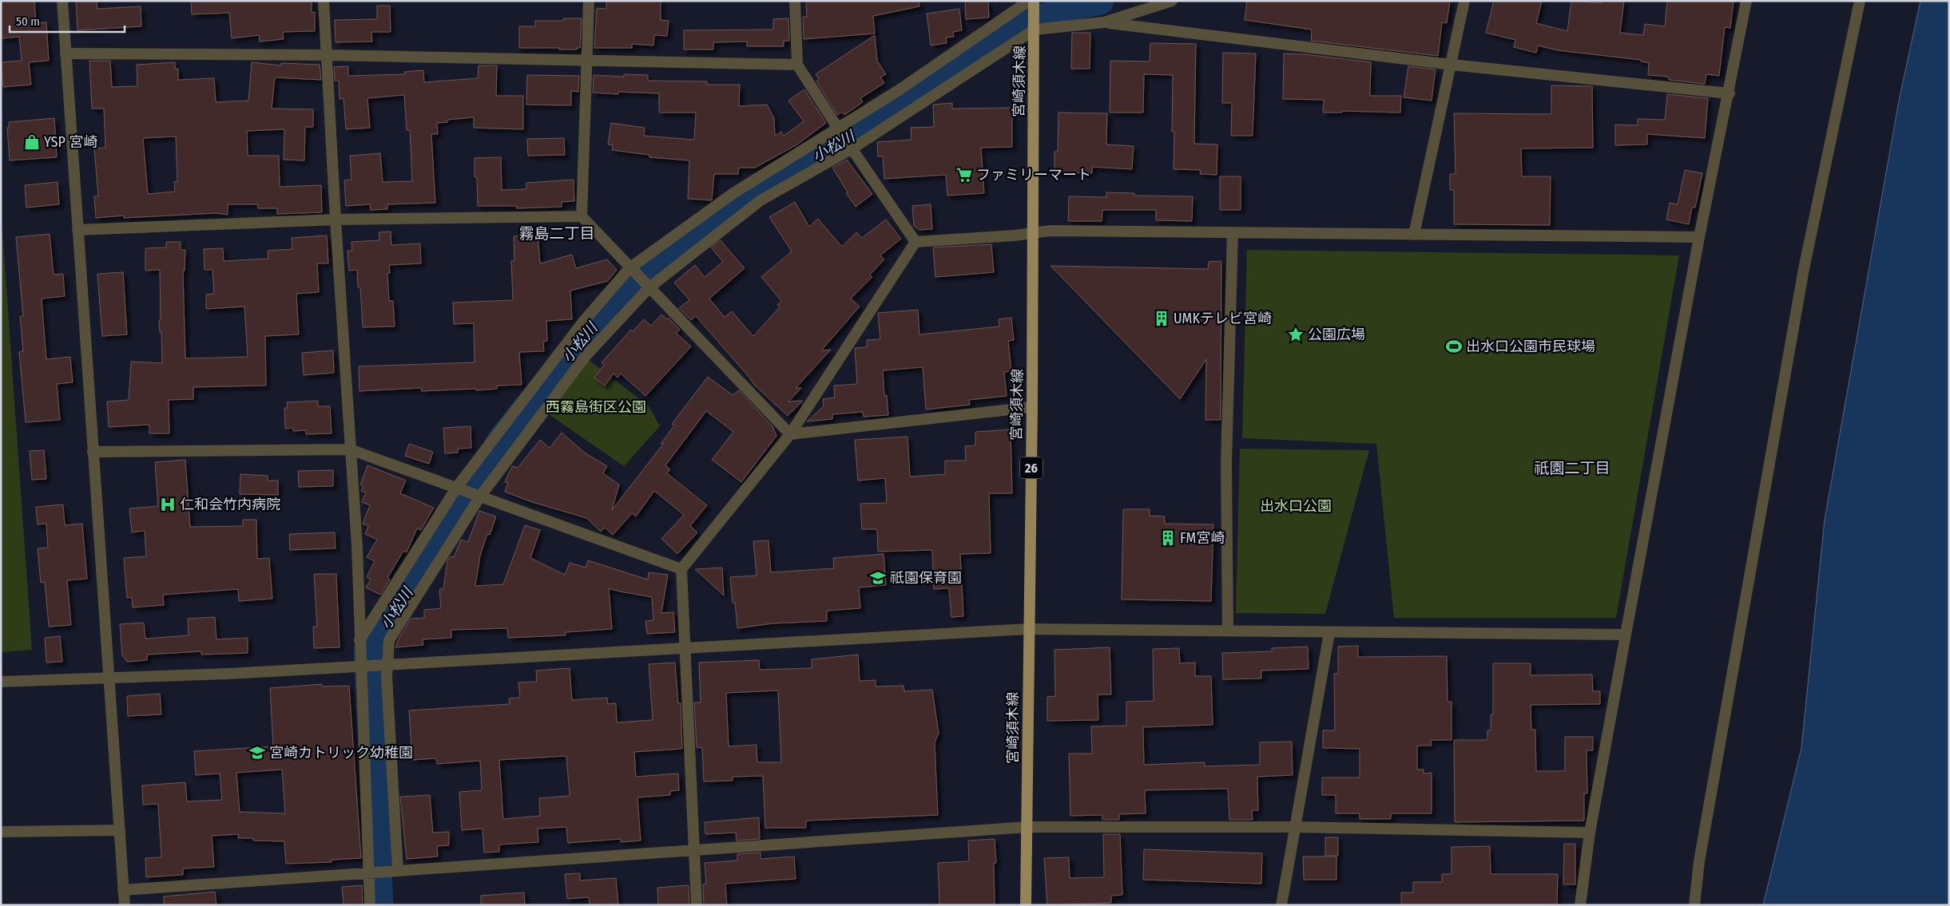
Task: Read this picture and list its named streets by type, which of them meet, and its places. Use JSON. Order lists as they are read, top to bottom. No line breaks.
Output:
{"streets":{"main road":["宮崎須木線","26"]},"districts":["霧島二丁目","祇園二丁目"],"water":["小松川"],"parks":["西霧島街区公園","出水口公園"],"places":{"shop":["YSP 宮崎"],"supermarket":["ファミリーマート"],"building":["UMKテレビ宮崎","FM宮崎"],"place":["公園広場"],"sports":["出水口公園市民球場"],"hospital":["仁和会竹内病院"],"school or university":["祇園保育園","宮崎カトリック幼稚園"]},"scale_bar":"50 m"}
